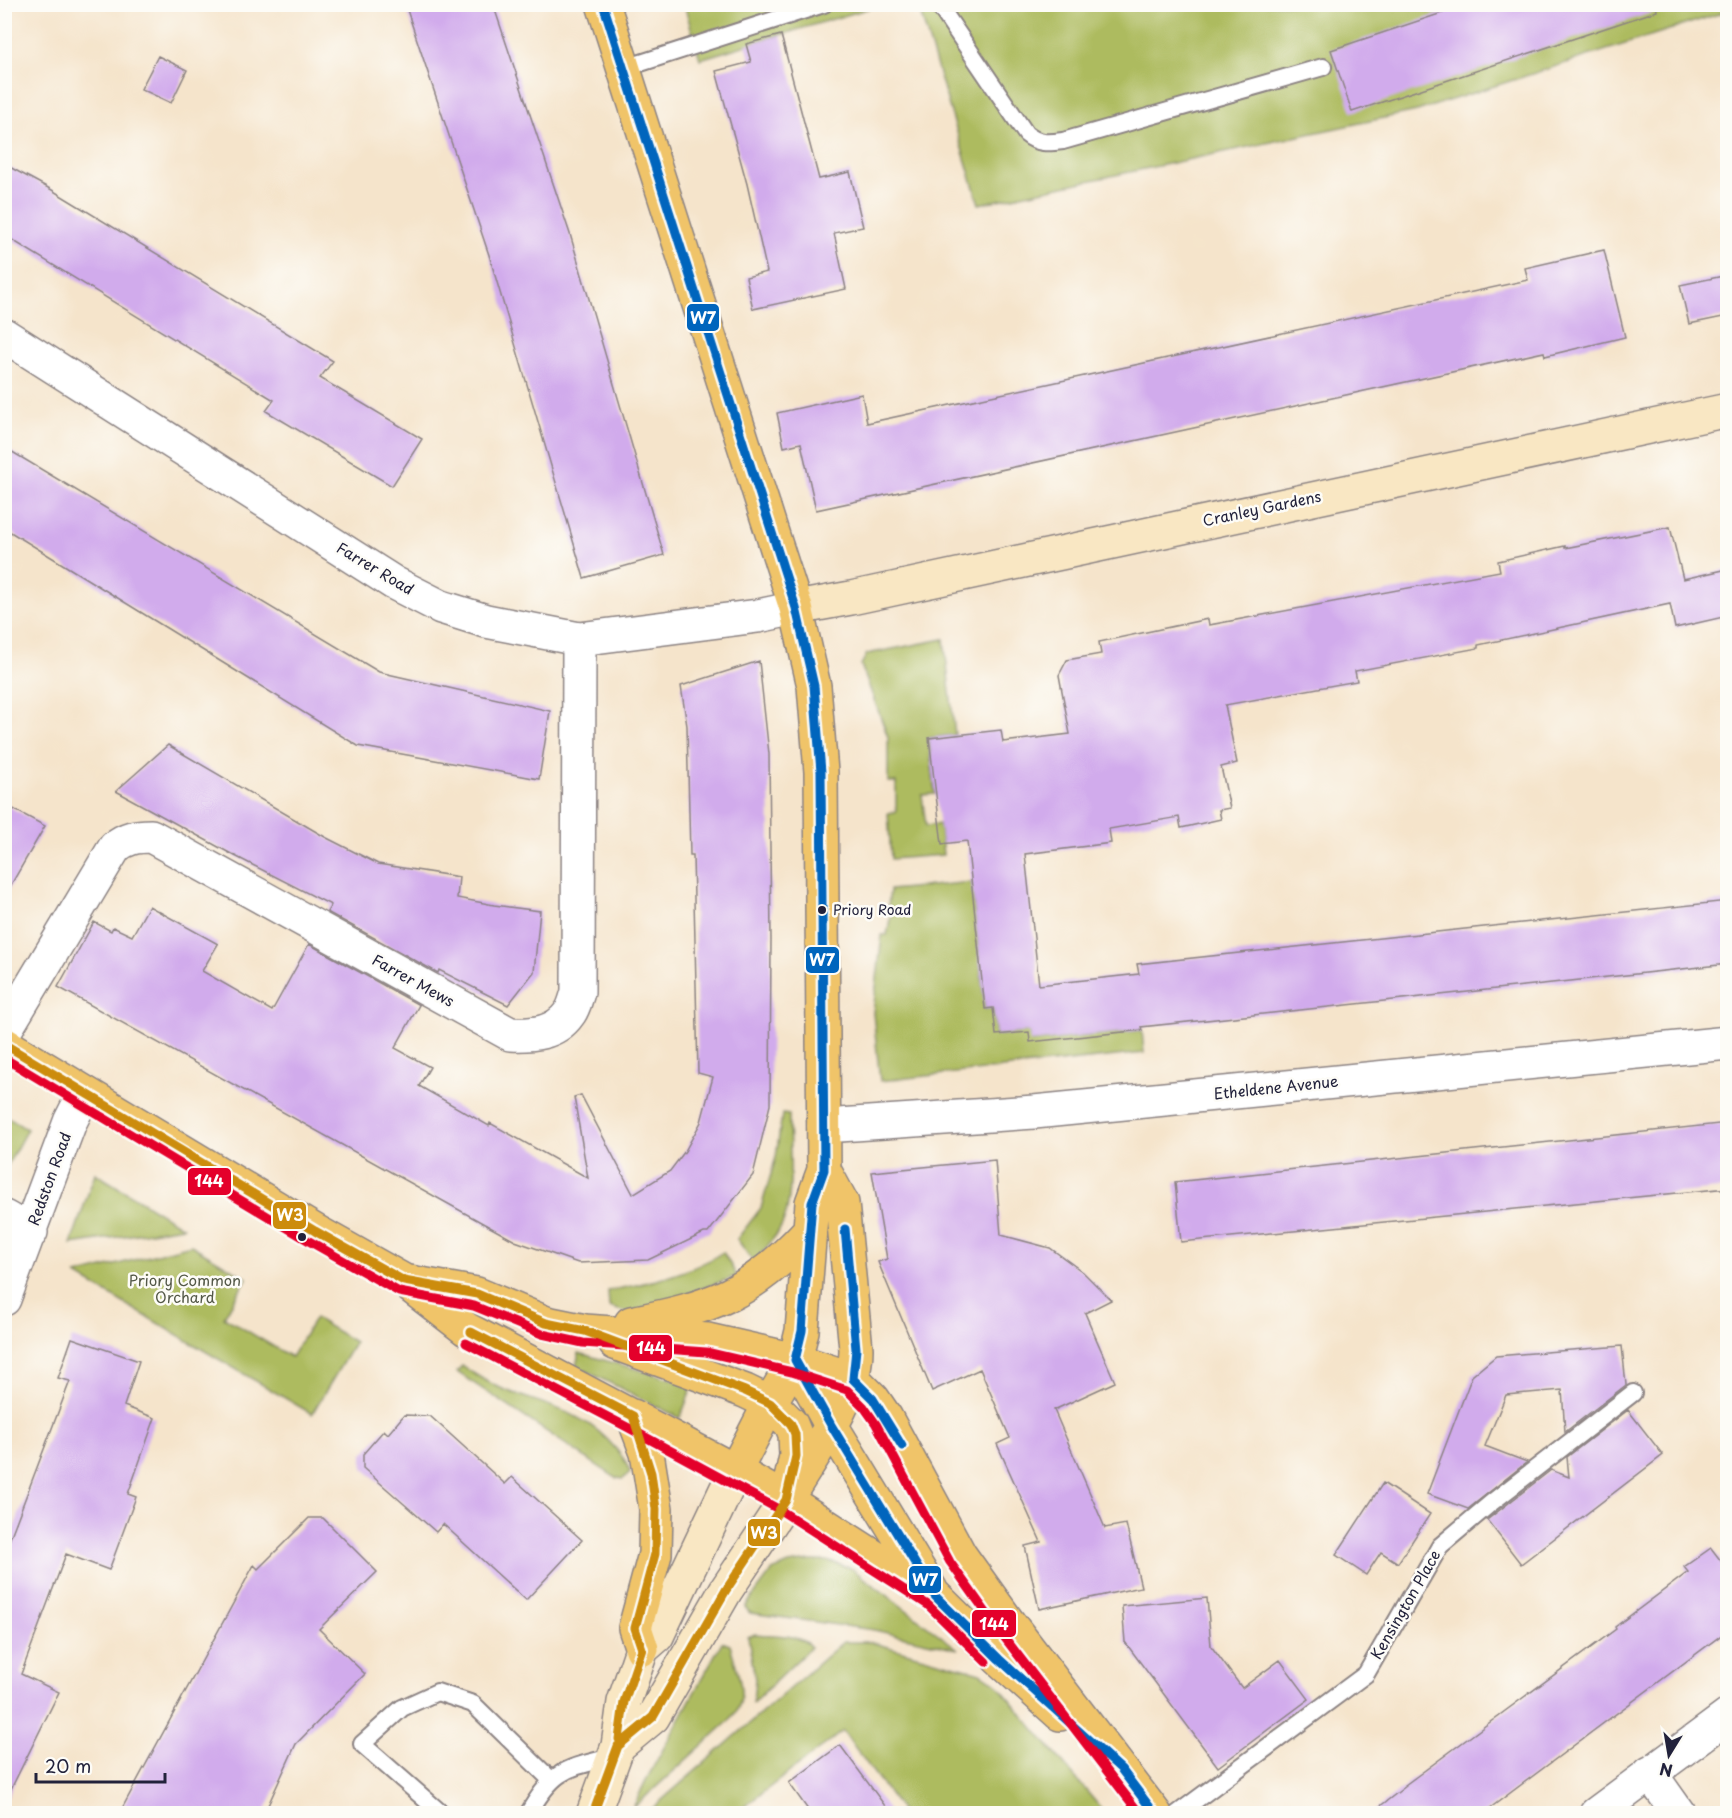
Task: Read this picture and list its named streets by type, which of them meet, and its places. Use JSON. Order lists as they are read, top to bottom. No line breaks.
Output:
{"streets":{"street":["Cranley Gardens","Farrer Road","Farrer Mews","Etheldene Avenue","Redston Road"],"lane":["Kensington Place"]},"crossings":[["Cranley Gardens","Farrer Road"],["Farrer Road","Farrer Mews"]],"parks":["Priory Common Orchard"],"places":["Priory Road"],"lines":["transit line W7","transit line W3","transit line 144"],"scale_bar":"20 m","north":"bottom"}
